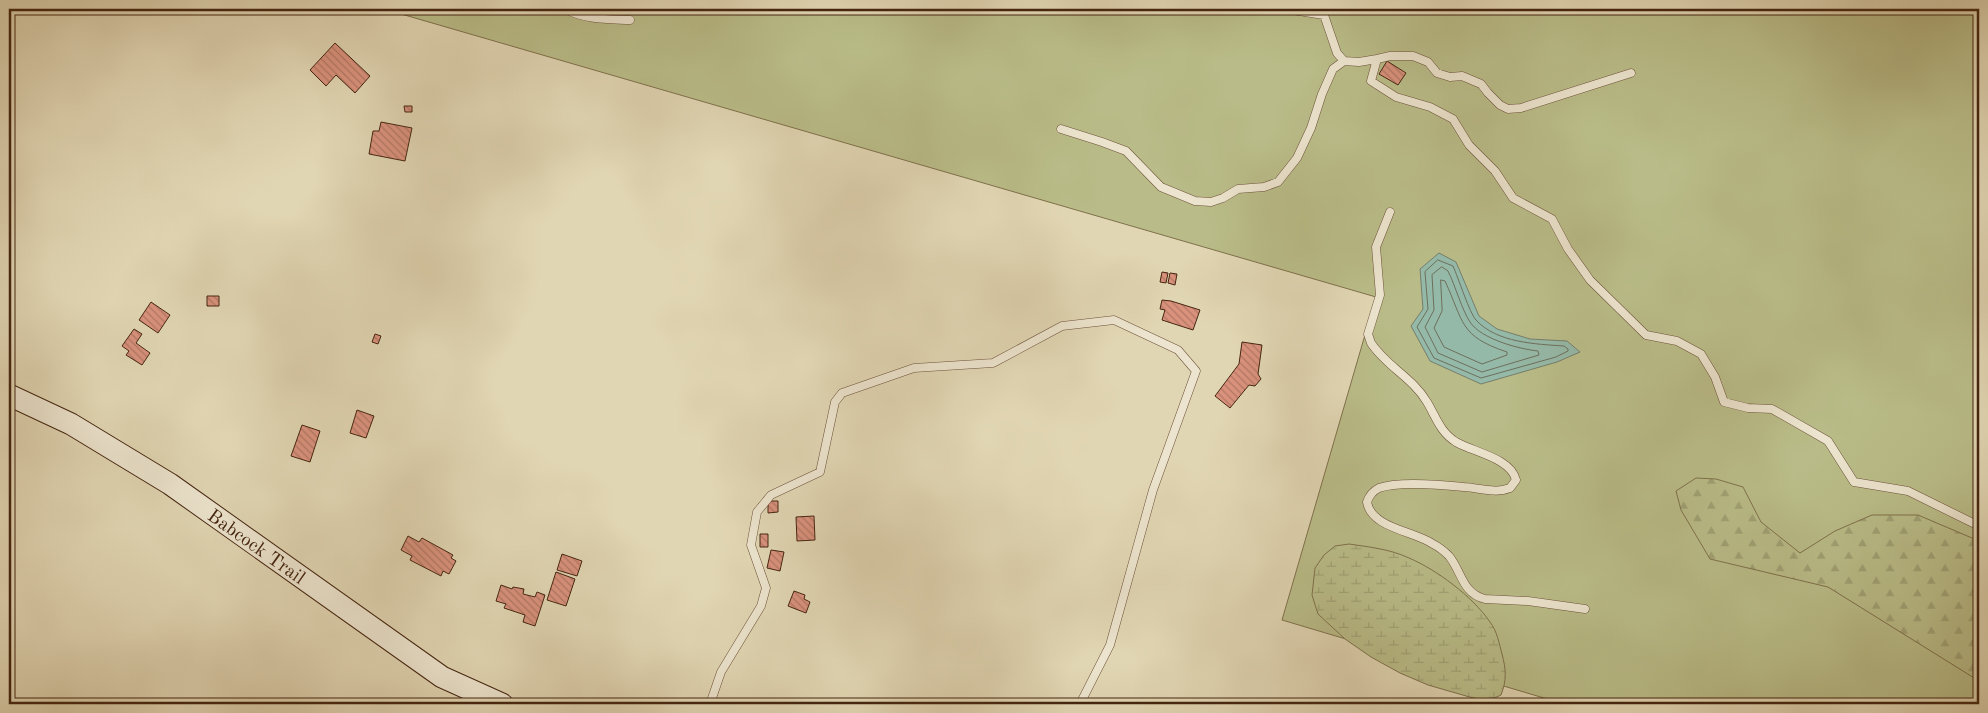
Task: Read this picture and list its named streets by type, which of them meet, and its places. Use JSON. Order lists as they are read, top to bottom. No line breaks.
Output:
{"streets":{"street":["Babcock Trail"]}}
